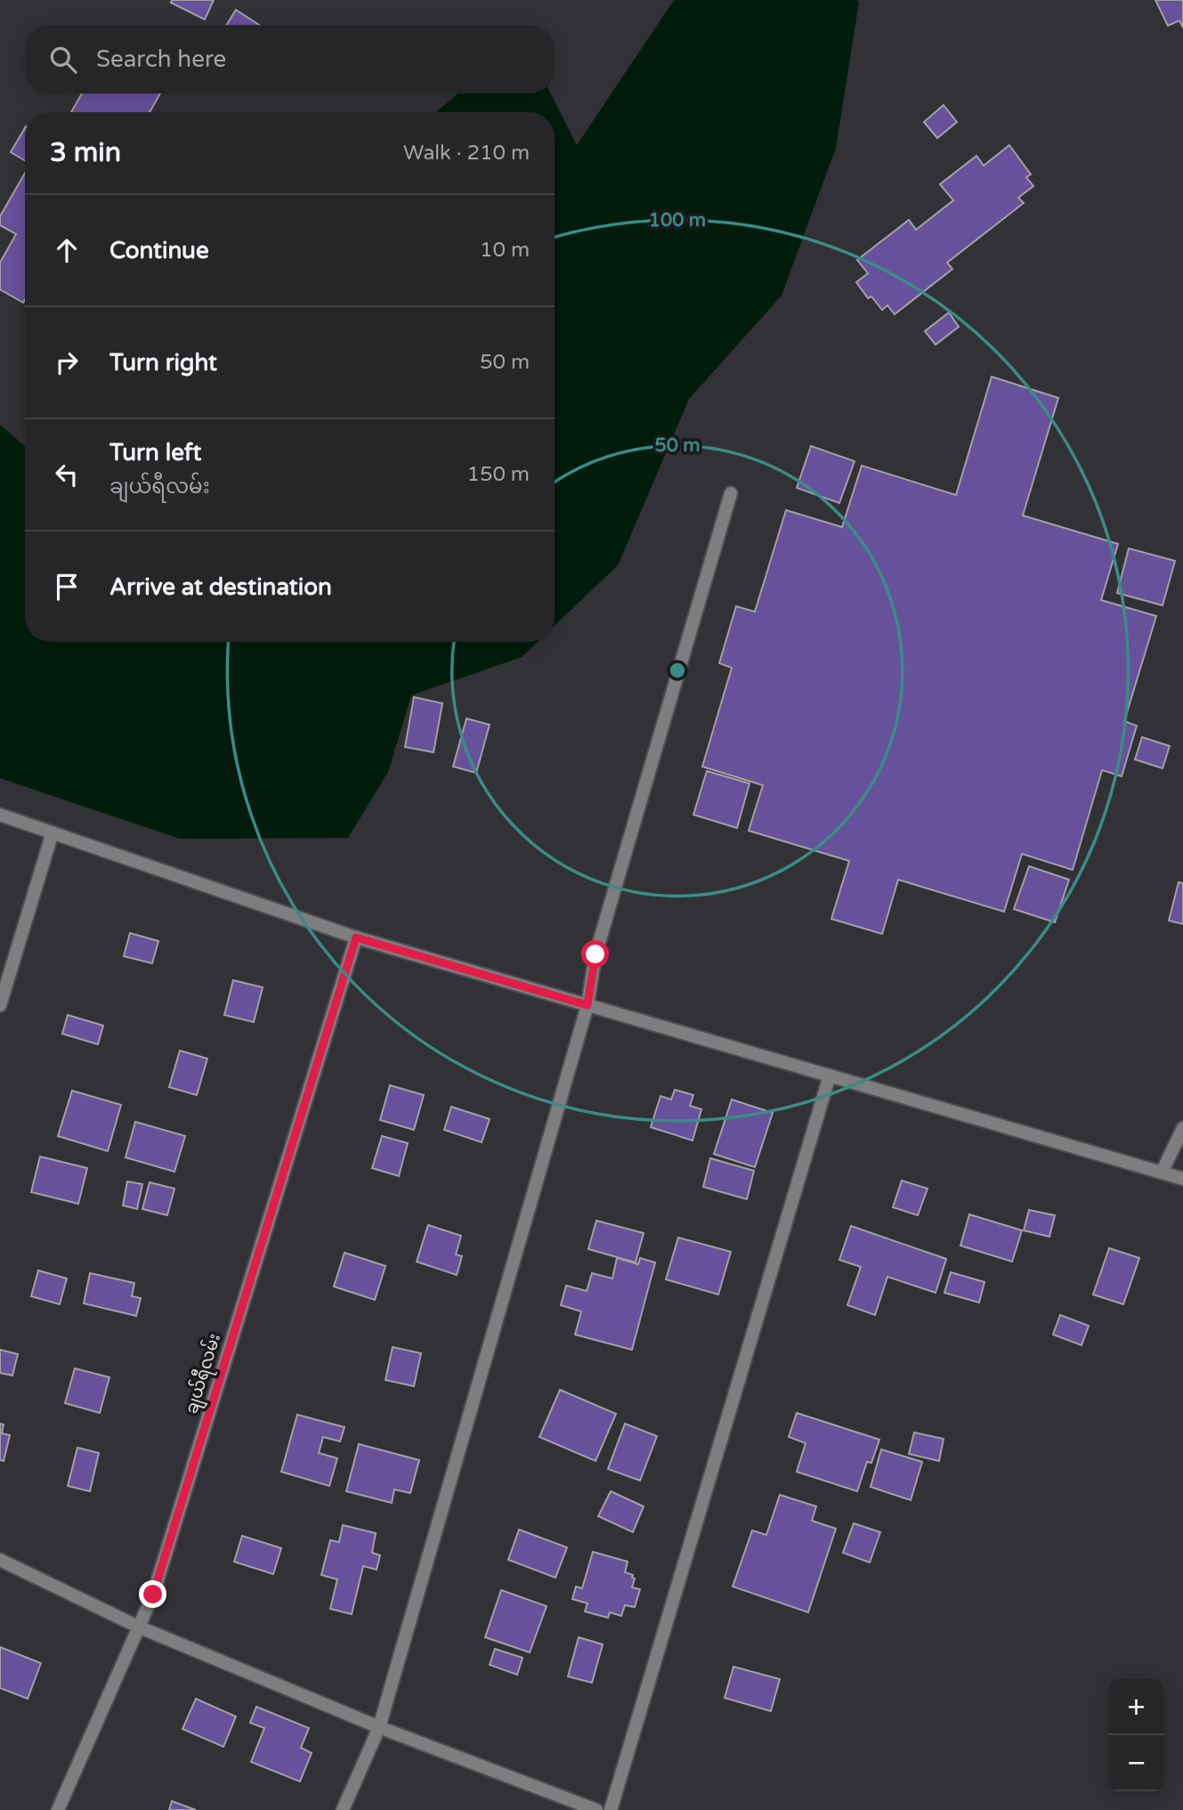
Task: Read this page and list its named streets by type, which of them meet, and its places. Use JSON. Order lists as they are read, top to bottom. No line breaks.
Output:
{"streets":{"street":["ချယ်ရီလမ်း"]},"page":{"search":"Search here","heading":["3 min","Walk · 210 m"],"list":[["Continue","10 m"],["Turn right","50 m"],["Turn left","ချယ်ရီလမ်း","150 m"],"Arrive at destination"],"map_buttons":["+","−"]},"rings":["100 m","50 m"]}
